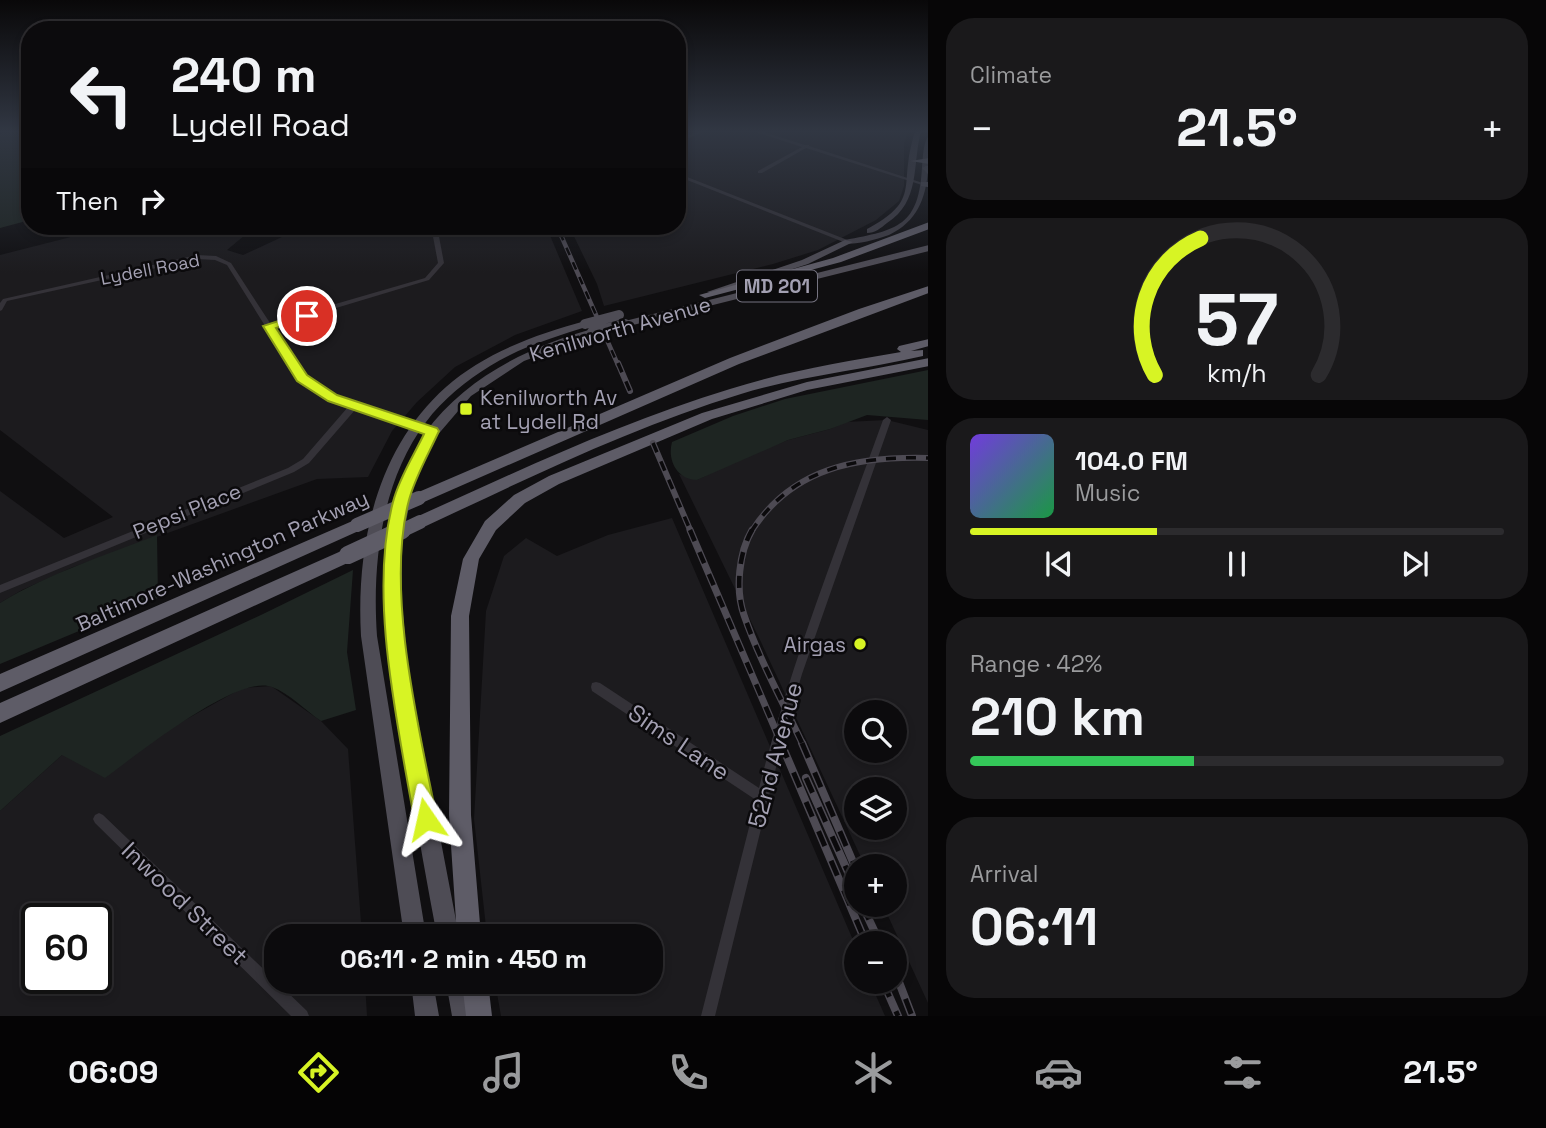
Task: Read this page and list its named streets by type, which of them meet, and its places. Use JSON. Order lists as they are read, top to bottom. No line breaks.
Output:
{"streets":{"highway":["MD 201","Baltimore-Washington Parkway"],"main road":["Kenilworth Avenue"],"street":["Lydell Road","Pepsi Place","Sims Lane","52nd Avenue","Inwood Street"]},"crossings":[["Lydell Road","Kenilworth Avenue"],["Lydell Road","Pepsi Place"],["MD 201","Kenilworth Avenue"],["Sims Lane","52nd Avenue"]],"places":{"transit":["Kenilworth Av at Lydell Rd"],"other":["Airgas"]},"page":{"tile":["Climate",["Range · 42%","210 km"],["Arrival","06:11"]],"turn":["240 m","Lydell Road"],"heat":["−","21.5°","+"],"then":"Then","song":["104.0 FM","Music"],"map_buttons":["+","−"],"limit":"60","trip":"06:11 · 2 min · 450 m","tabs":["06:09","21.5°"],"gauge":["57","km/h"]}}
